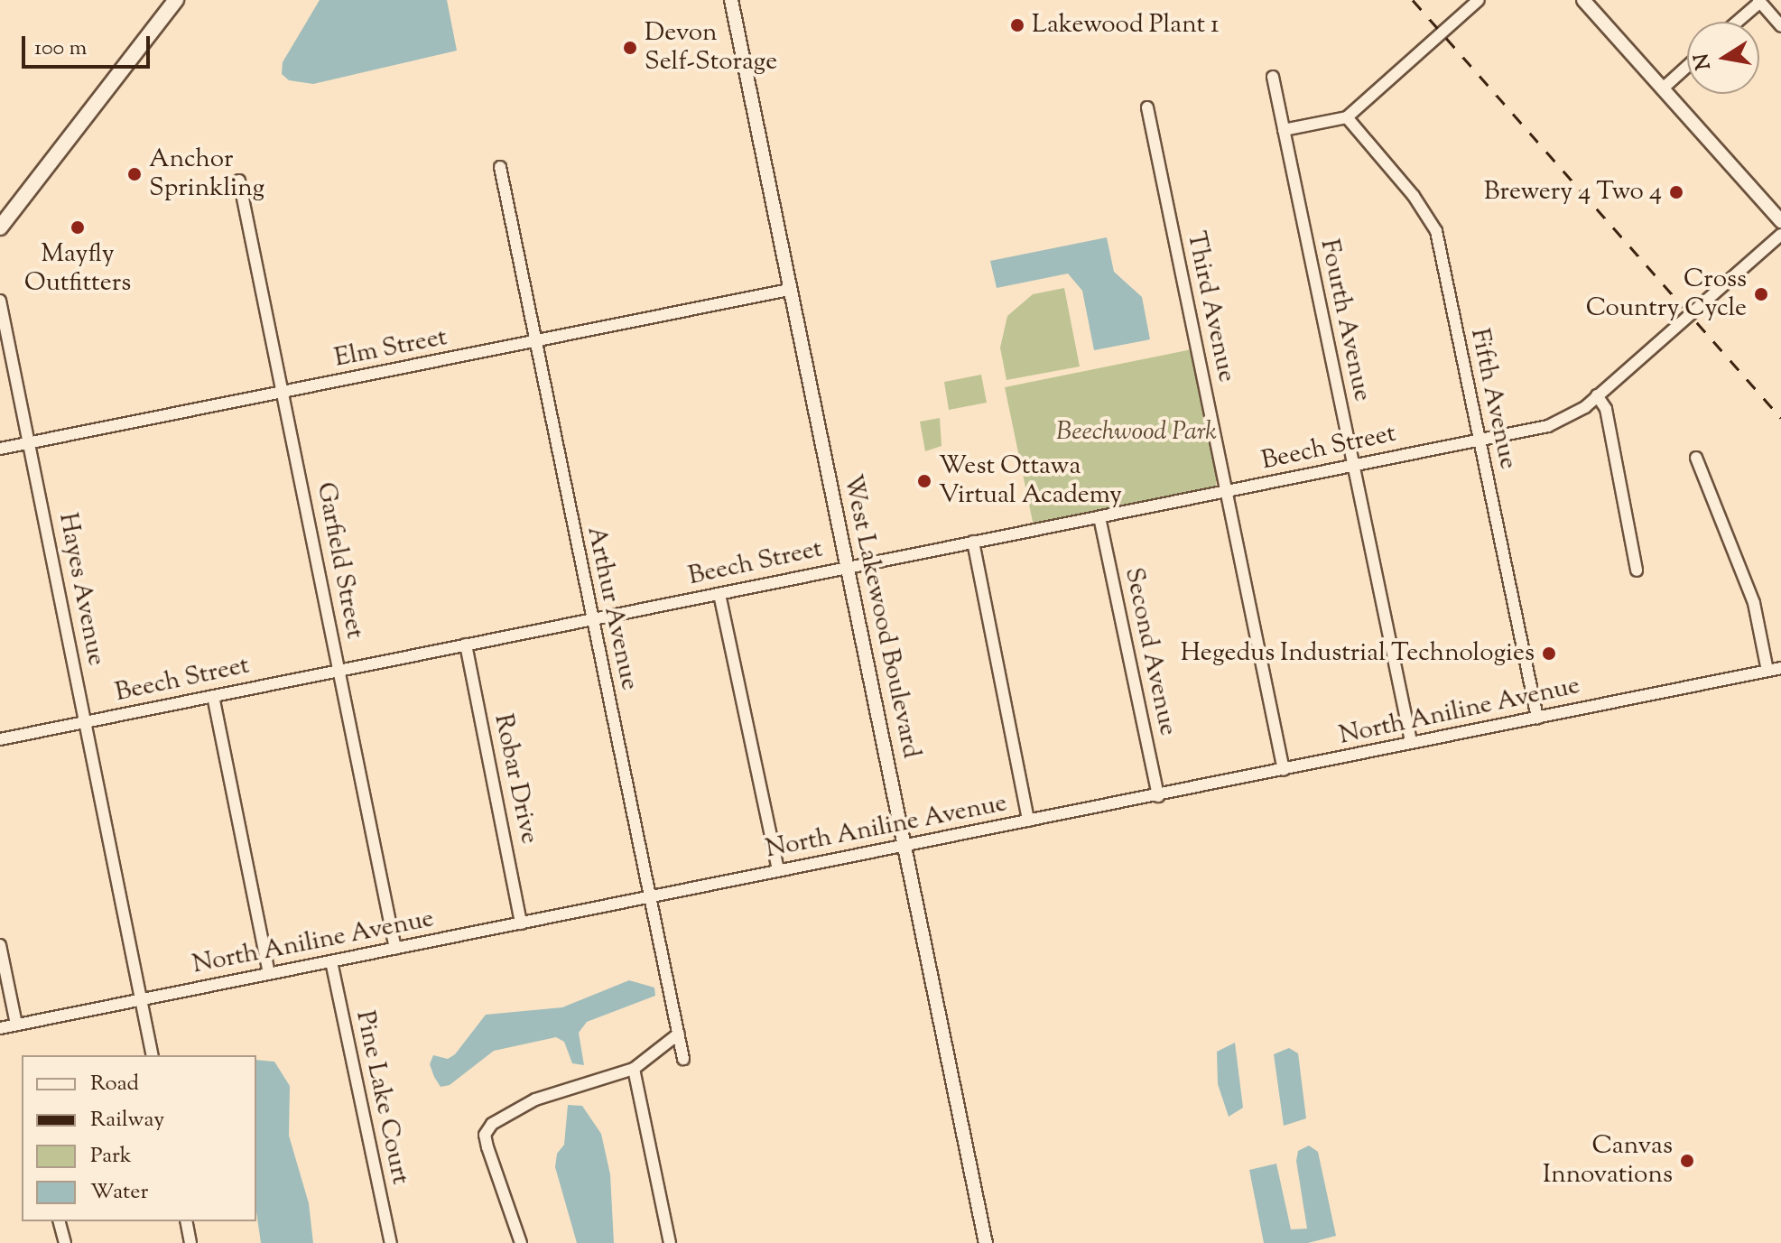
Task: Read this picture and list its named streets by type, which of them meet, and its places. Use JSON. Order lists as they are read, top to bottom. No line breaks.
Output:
{"streets":{"street":["Third Avenue","Fourth Avenue","Elm Street","Fifth Avenue","Beech Street","Garfield Street","Hayes Avenue","Arthur Avenue","West Lakewood Boulevard","Second Avenue","North Aniline Avenue","Robar Drive","Pine Lake Court"]},"crossings":[["Third Avenue","Beech Street"],["Third Avenue","North Aniline Avenue"],["Fourth Avenue","Beech Street"],["Fourth Avenue","North Aniline Avenue"],["Elm Street","Garfield Street"],["Elm Street","Hayes Avenue"],["Elm Street","Arthur Avenue"],["Elm Street","West Lakewood Boulevard"],["Fifth Avenue","Beech Street"],["Fifth Avenue","North Aniline Avenue"],["Beech Street","Garfield Street"],["Beech Street","Hayes Avenue"],["Beech Street","Arthur Avenue"],["Beech Street","West Lakewood Boulevard"],["Beech Street","Second Avenue"],["Beech Street","Robar Drive"],["Garfield Street","North Aniline Avenue"],["Hayes Avenue","North Aniline Avenue"],["Arthur Avenue","North Aniline Avenue"],["West Lakewood Boulevard","North Aniline Avenue"],["Second Avenue","North Aniline Avenue"],["North Aniline Avenue","Robar Drive"],["North Aniline Avenue","Pine Lake Court"]],"parks":["Beechwood Park"],"places":["Lakewood Plant 1","Devon Self-Storage","Anchor Sprinkling","Brewery 4 Two 4","Mayfly Outfitters","Cross Country Cycle","West Ottawa Virtual Academy","Hegedus Industrial Technologies","Canvas Innovations"],"legend":["Road","Railway","Park","Water"],"scale_bar":"100 m","north":"left"}
